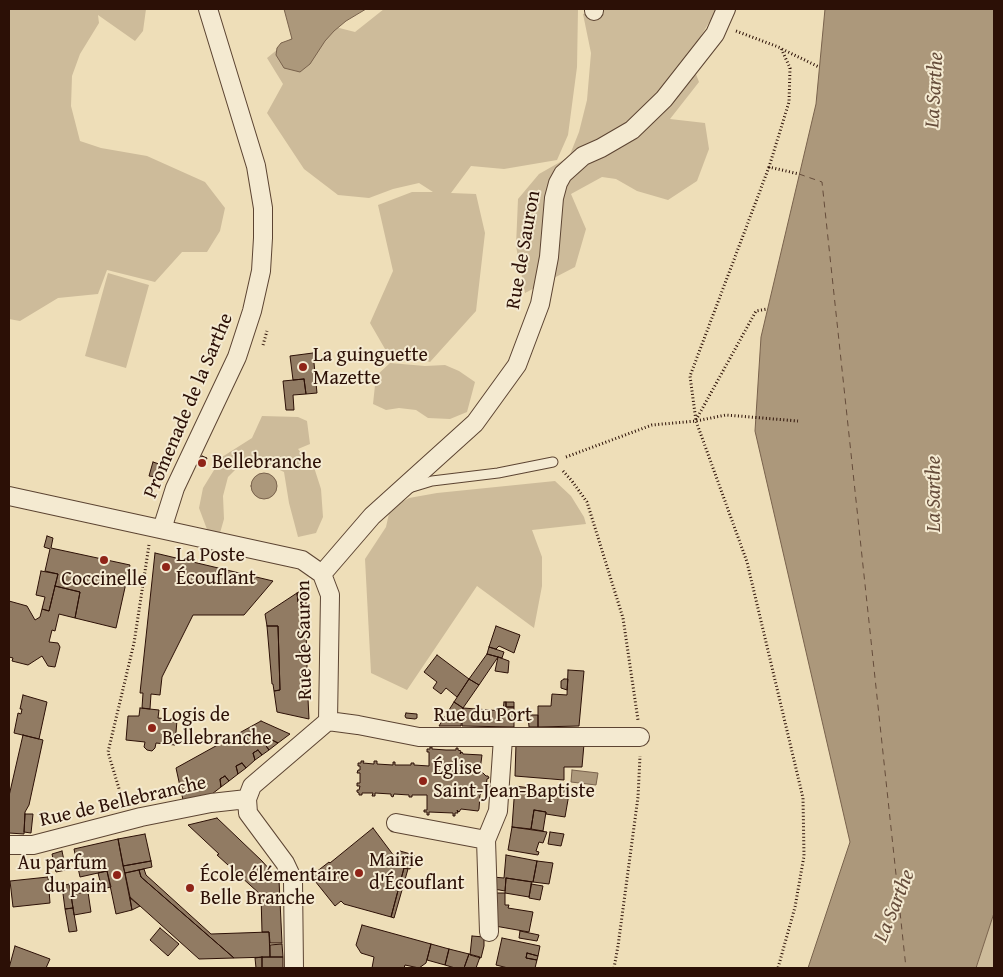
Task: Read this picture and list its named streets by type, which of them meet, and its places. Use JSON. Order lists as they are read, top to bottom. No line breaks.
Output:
{"streets":{"street":["Rue de Sauron","Promenade de la Sarthe","Rue du Port","Rue de Bellebranche"]},"crossings":[["Rue de Sauron","Rue du Port"]],"water":["La Sarthe"],"places":["La guinguette Mazette","Bellebranche","Coccinelle","La Poste Écouflant","Logis de Bellebranche","Église Saint-Jean-Baptiste","Mairie d'Écouflant","Au parfum du pain","École élémentaire Belle Branche"]}
